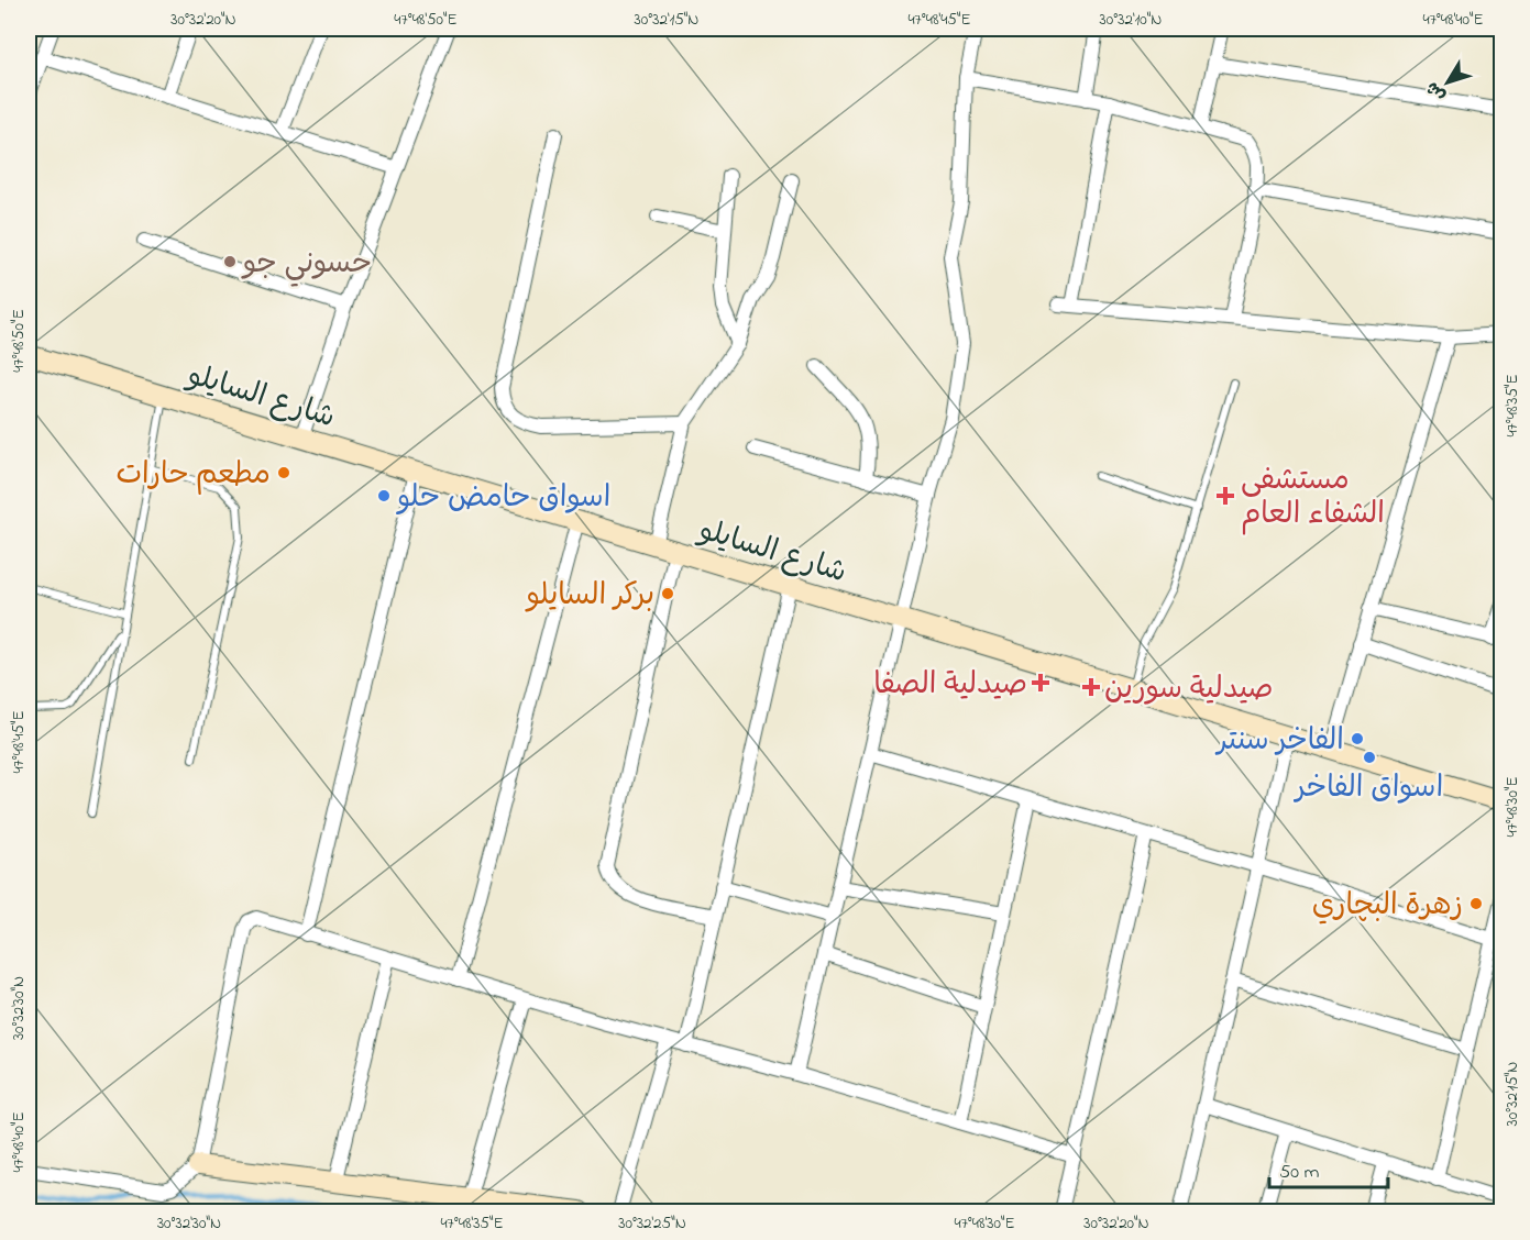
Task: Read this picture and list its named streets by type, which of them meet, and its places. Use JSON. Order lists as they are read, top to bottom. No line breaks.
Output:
{"streets":{"street":["شارع السايلو"]},"places":{"other":["حسوني جو","مطعم حارات","اسواق حامض حلو","بركر السايلو","الفاخر سنتر","اسواق الفاخر","زهرة البچاري"],"health":["مستشفى الشفاء العام","صيدلية الصفا","صيدلية سورين"]},"scale_bar":"50 m","north":"bottom left","coordinates":["30°32'20\"N","47°48'50\"E","30°32'15\"N","47°48'45\"E","30°32'10\"N","47°48'40\"E","47°48'35\"E","47°48'30\"E","30°32'30\"N","30°32'25\"N"]}
